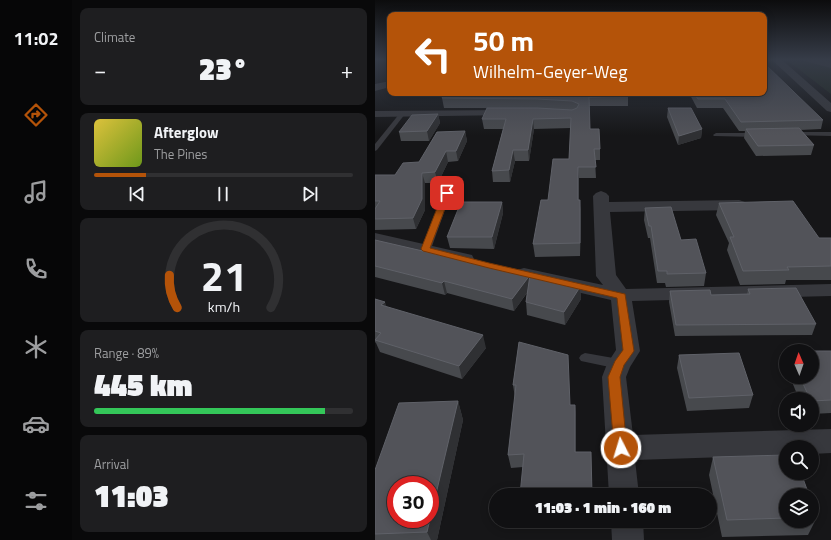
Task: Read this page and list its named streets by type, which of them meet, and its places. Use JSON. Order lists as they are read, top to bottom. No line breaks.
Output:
{"north":"top","page":{"tabs":"11:02","tile":["Climate",["Range · 89%","445 km"],["Arrival","11:03"]],"turn":["50 m","Wilhelm-Geyer-Weg"],"heat":["−","23°","+"],"song":["Afterglow","The Pines"],"limit":"30","trip":"11:03 · 1 min · 160 m","gauge":["21","km/h"]}}
